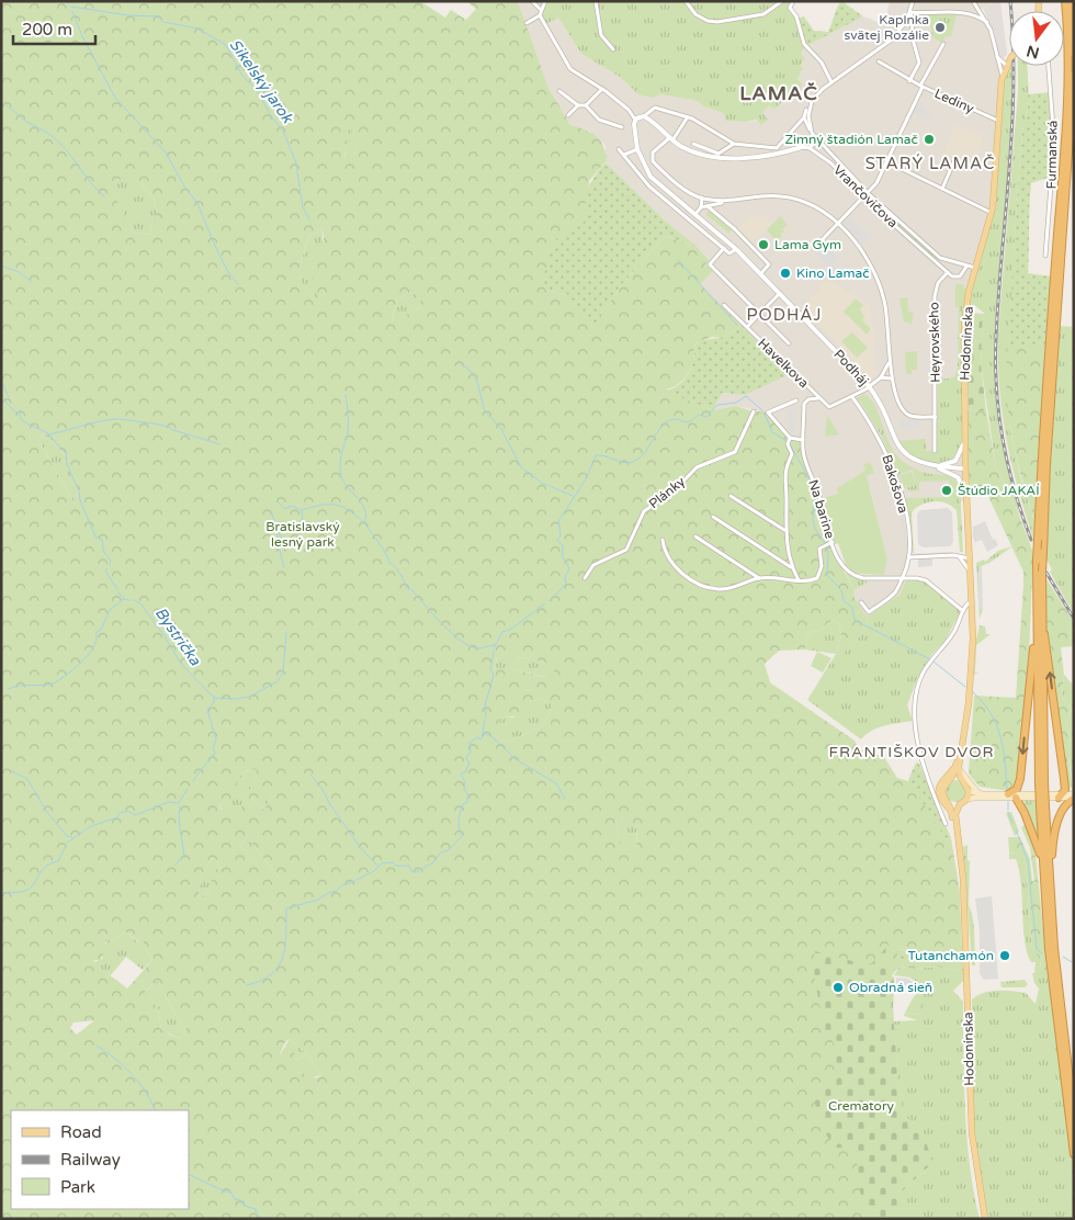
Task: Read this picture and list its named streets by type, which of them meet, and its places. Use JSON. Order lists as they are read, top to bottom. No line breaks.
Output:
{"streets":{"main road":["Hodonínska"],"street":["Lediny","Furmanská","Vrančovičova","Heyrovského","Havelkova","Podháj","Bakošova","Plánky","Na barine"]},"crossings":[["Lediny","Hodonínska"],["Vrančovičova","Heyrovského"],["Vrančovičova","Hodonínska"],["Hodonínska","Podháj"],["Havelkova","Na barine"],["Bakošova","Na barine"]],"districts":["LAMAČ","STARÝ LAMAČ","PODHÁJ","FRANTIŠKOV DVOR"],"water":["Sikelský jarok","Bystrička"],"parks":["Bratislavský lesný park","Crematory"],"places":["Kaplnka svätej Rozálie","Zimný štadión Lamač","Lama Gym","Kino Lamač","Štúdio JAKAÍ","Tutanchamón","Obradná sieň"],"legend":["Road","Railway","Park"],"scale_bar":"200 m","north":"bottom"}
